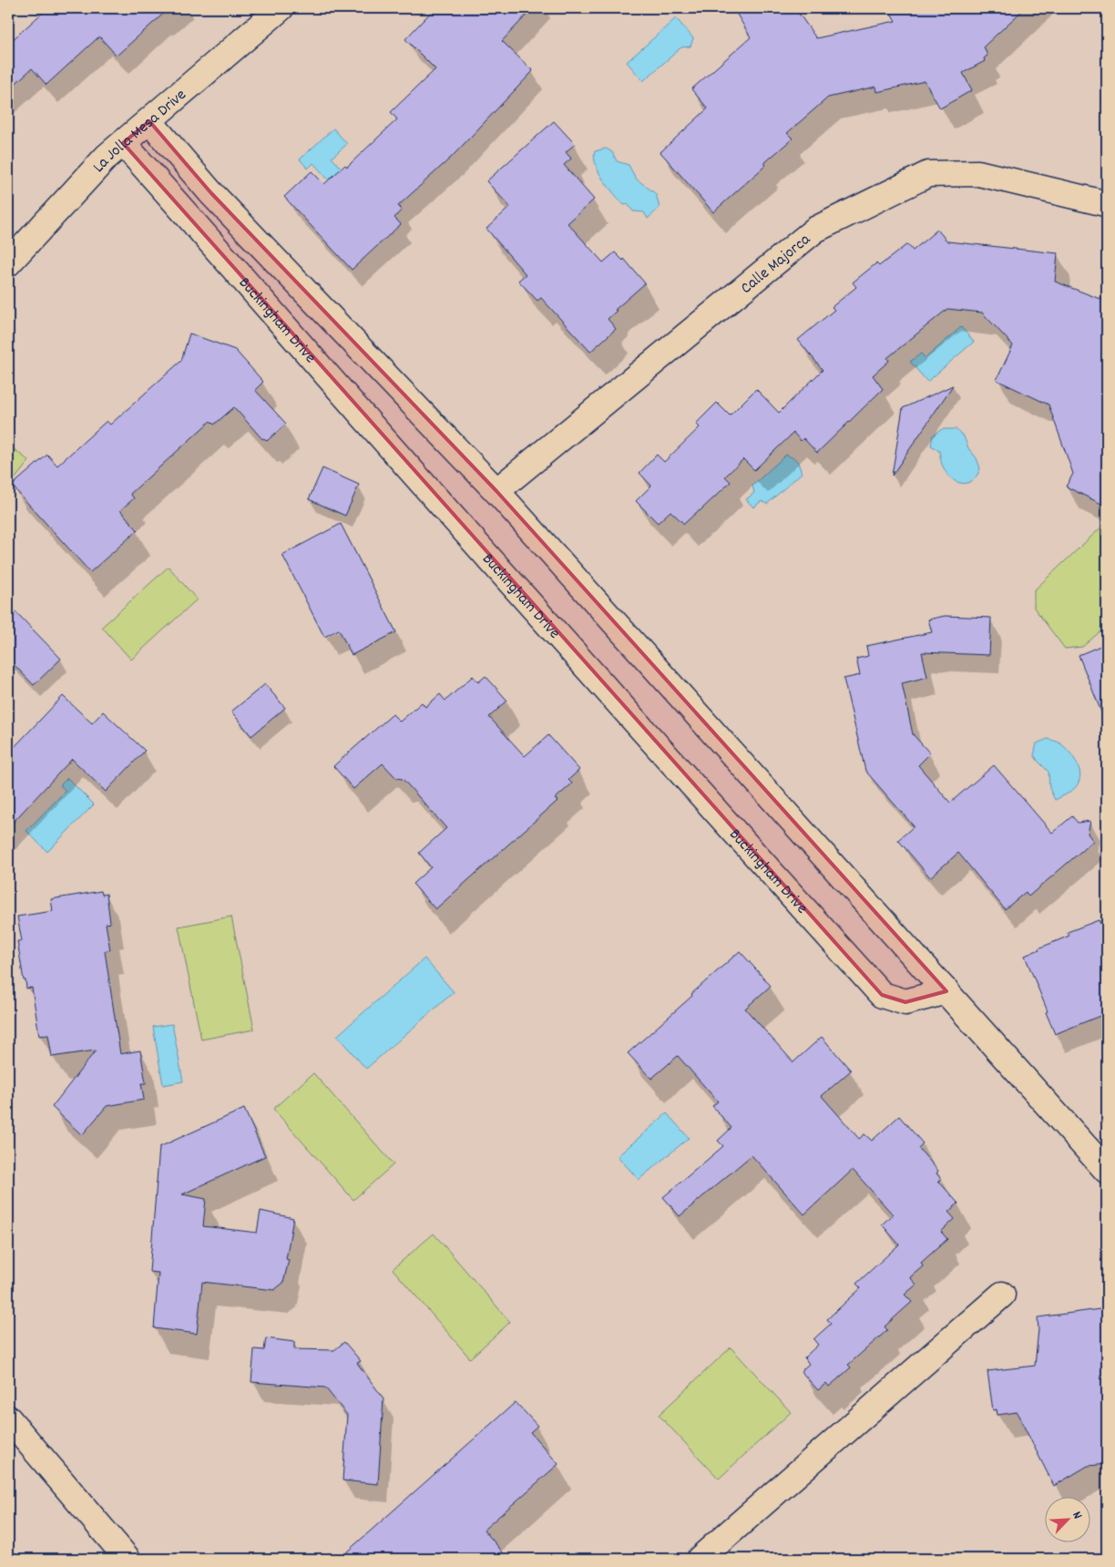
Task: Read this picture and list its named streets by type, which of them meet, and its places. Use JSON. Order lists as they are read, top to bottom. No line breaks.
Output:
{"streets":{"street":["La Jolla Mesa Drive","Calle Majorca","Buckingham Drive"]},"crossings":[["La Jolla Mesa Drive","Buckingham Drive"]],"north":"top right"}
